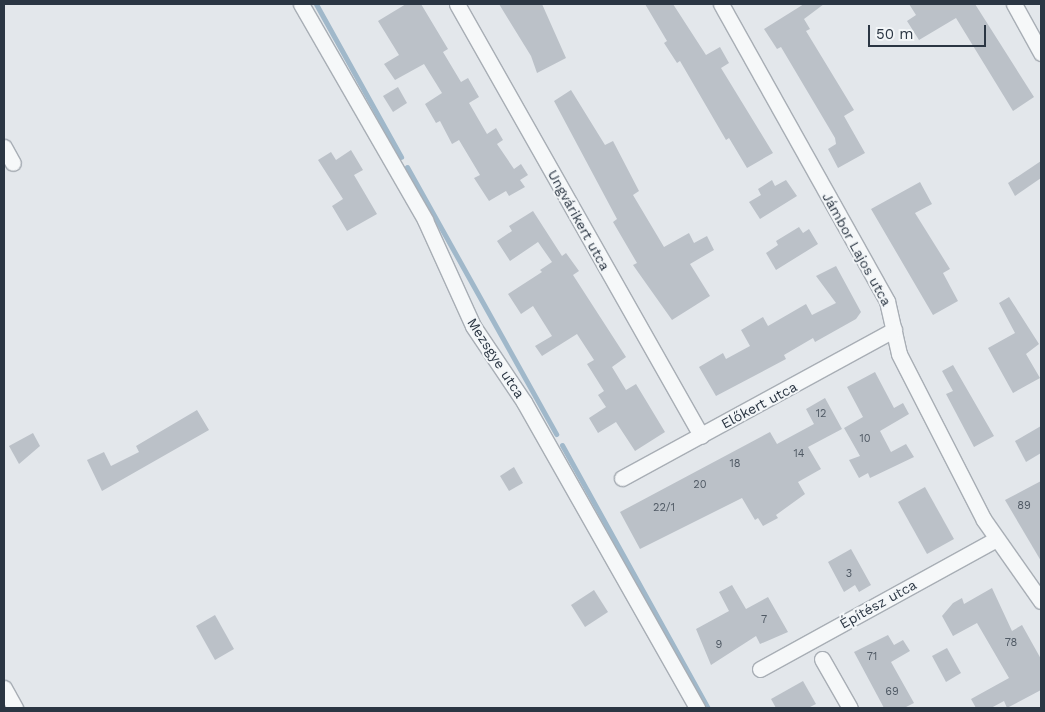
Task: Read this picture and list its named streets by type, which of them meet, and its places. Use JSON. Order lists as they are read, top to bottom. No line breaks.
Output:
{"streets":{"street":["Ungvárikert utca","Jámbor Lajos utca","Mezsgye utca","Előkert utca","Építész utca"]},"crossings":[["Ungvárikert utca","Előkert utca"],["Jámbor Lajos utca","Előkert utca"],["Jámbor Lajos utca","Építész utca"]],"house_numbers":["12","10","14","18","20","89","22/1","3","7","78","9","71","69"],"scale_bar":"50 m"}
